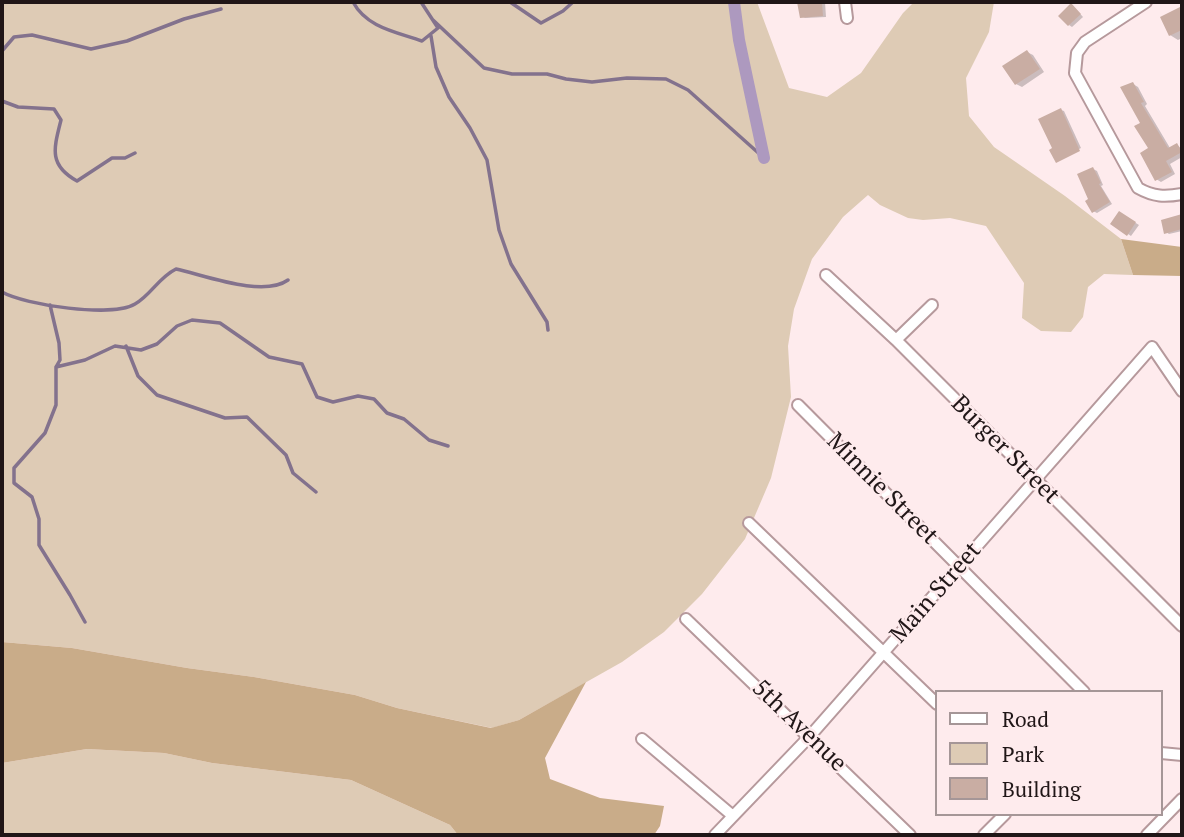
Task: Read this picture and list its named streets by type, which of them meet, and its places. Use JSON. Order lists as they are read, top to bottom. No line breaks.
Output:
{"streets":{"street":["Burger Street","Minnie Street","Main Street","5th Avenue"]},"crossings":[["Burger Street","Main Street"],["Minnie Street","Main Street"],["Main Street","5th Avenue"]],"legend":["Road","Park","Building"]}
